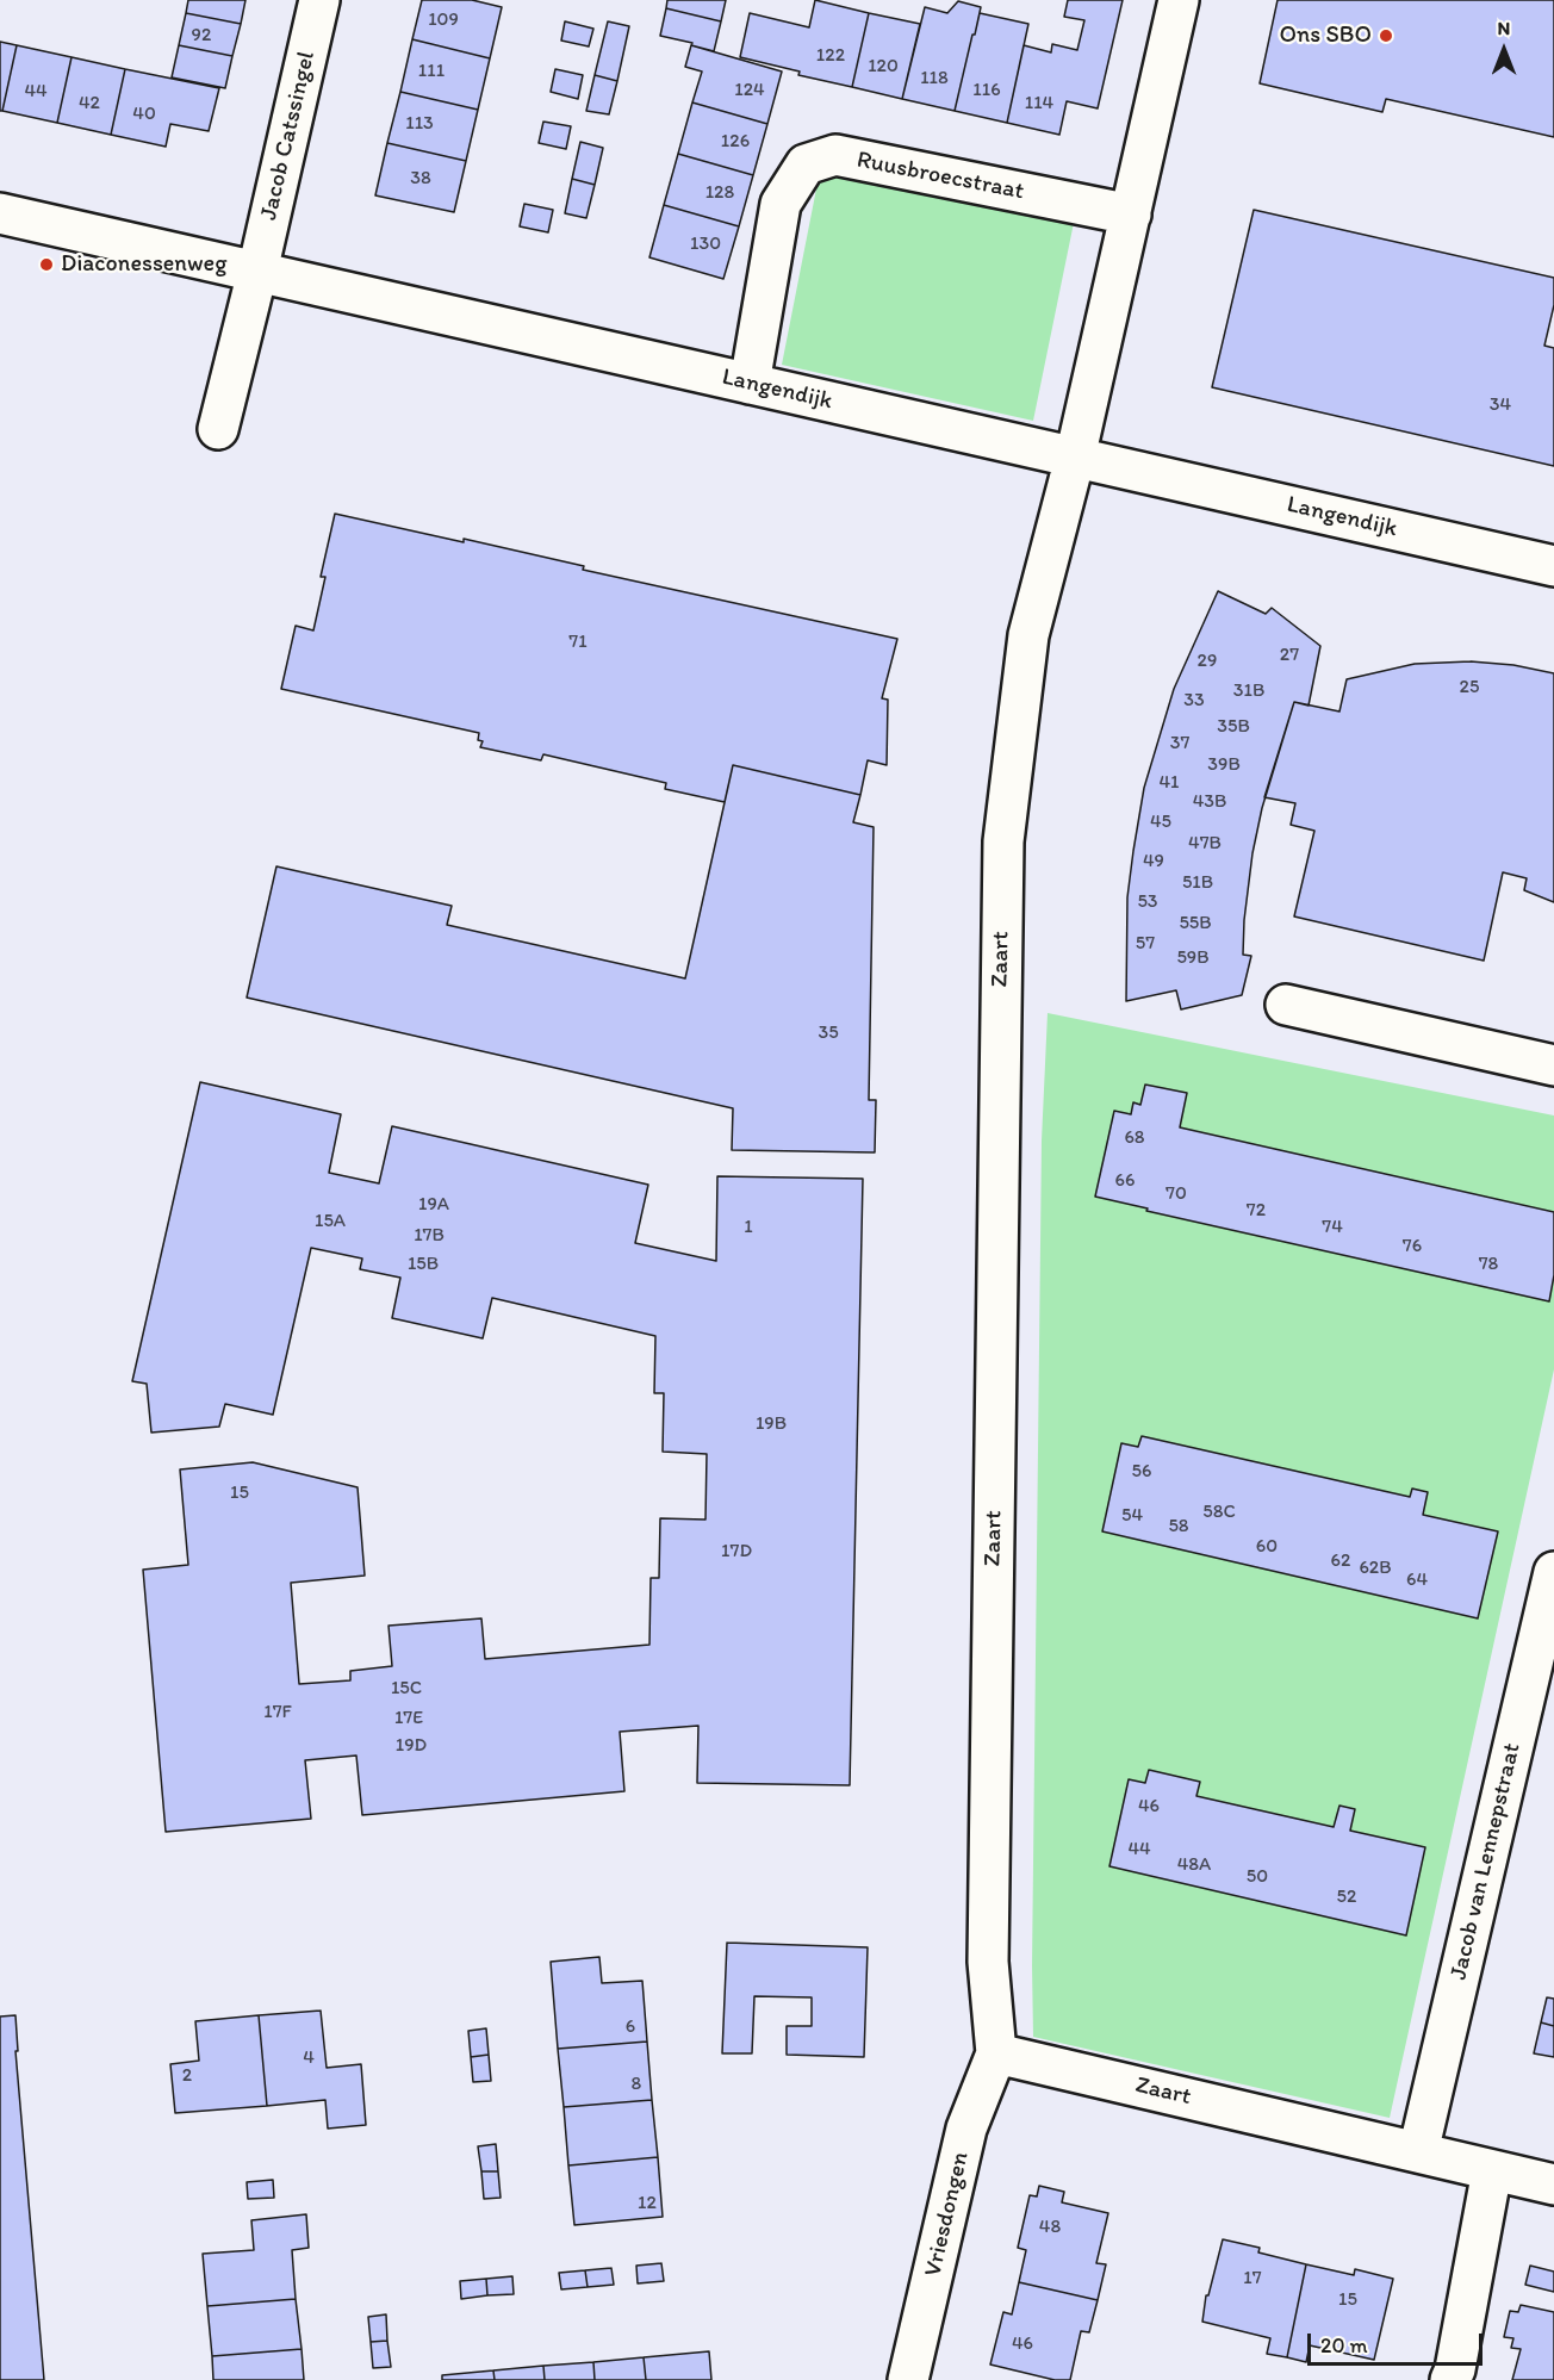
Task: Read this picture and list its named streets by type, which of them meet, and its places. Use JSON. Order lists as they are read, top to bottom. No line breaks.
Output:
{"streets":{"street":["Jacob Catssingel","Ruusbroecstraat","Langendijk","Zaart","Jacob van Lennepstraat","Vriesdongen"]},"crossings":[["Jacob Catssingel","Langendijk"],["Ruusbroecstraat","Langendijk"],["Langendijk","Zaart"],["Zaart","Jacob van Lennepstraat"],["Zaart","Vriesdongen"]],"places":["Ons SBO","Diaconessenweg"],"house_numbers":["109","92","122","120","111","118","124","116","44","42","114","40","113","126","38","128","130","34","71","27","29","25","31B","33","35B","37","39B","41","43B","45","47B","49","51B","53","55B","57","59B","35","68","66","70","19A","72","15A","1","74","17B","76","15B","78","19B","56","15","58C","54","58","60","17D","62","62B","64","15C","17F","17E","19D","46","44","48A","50","52","6","4","2","8","12","48","17","15","46"],"scale_bar":"20 m","north":"top"}
